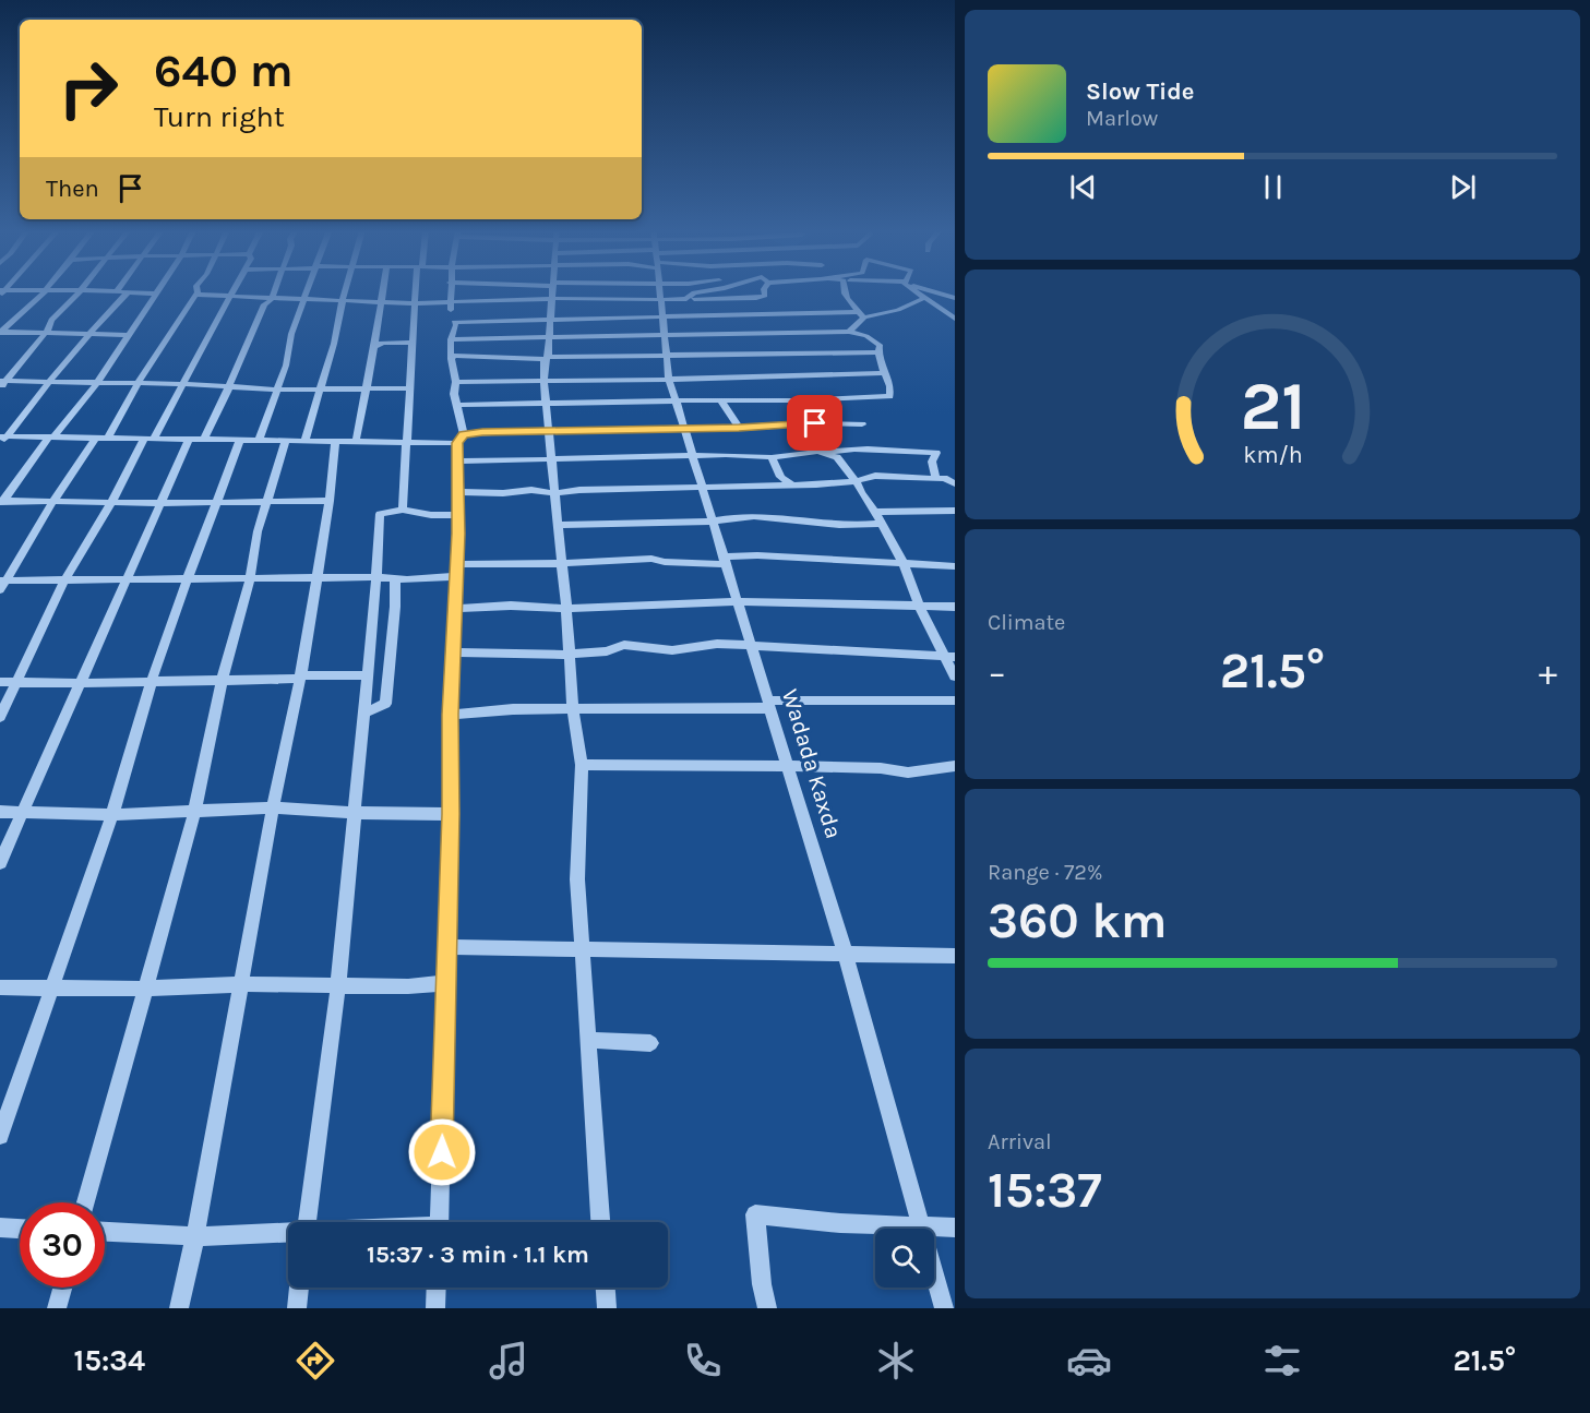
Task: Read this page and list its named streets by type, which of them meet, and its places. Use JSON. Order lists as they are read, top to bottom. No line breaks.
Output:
{"streets":{"street":["Wadada Kaxda"]},"page":{"turn":["640 m","Turn right"],"song":["Slow Tide","Marlow"],"then":"Then","tile":["Climate",["Range · 72%","360 km"],["Arrival","15:37"]],"heat":["−","21.5°","+"],"limit":"30","trip":"15:37 · 3 min · 1.1 km","tabs":["15:34","21.5°"],"gauge":["21","km/h"]}}
